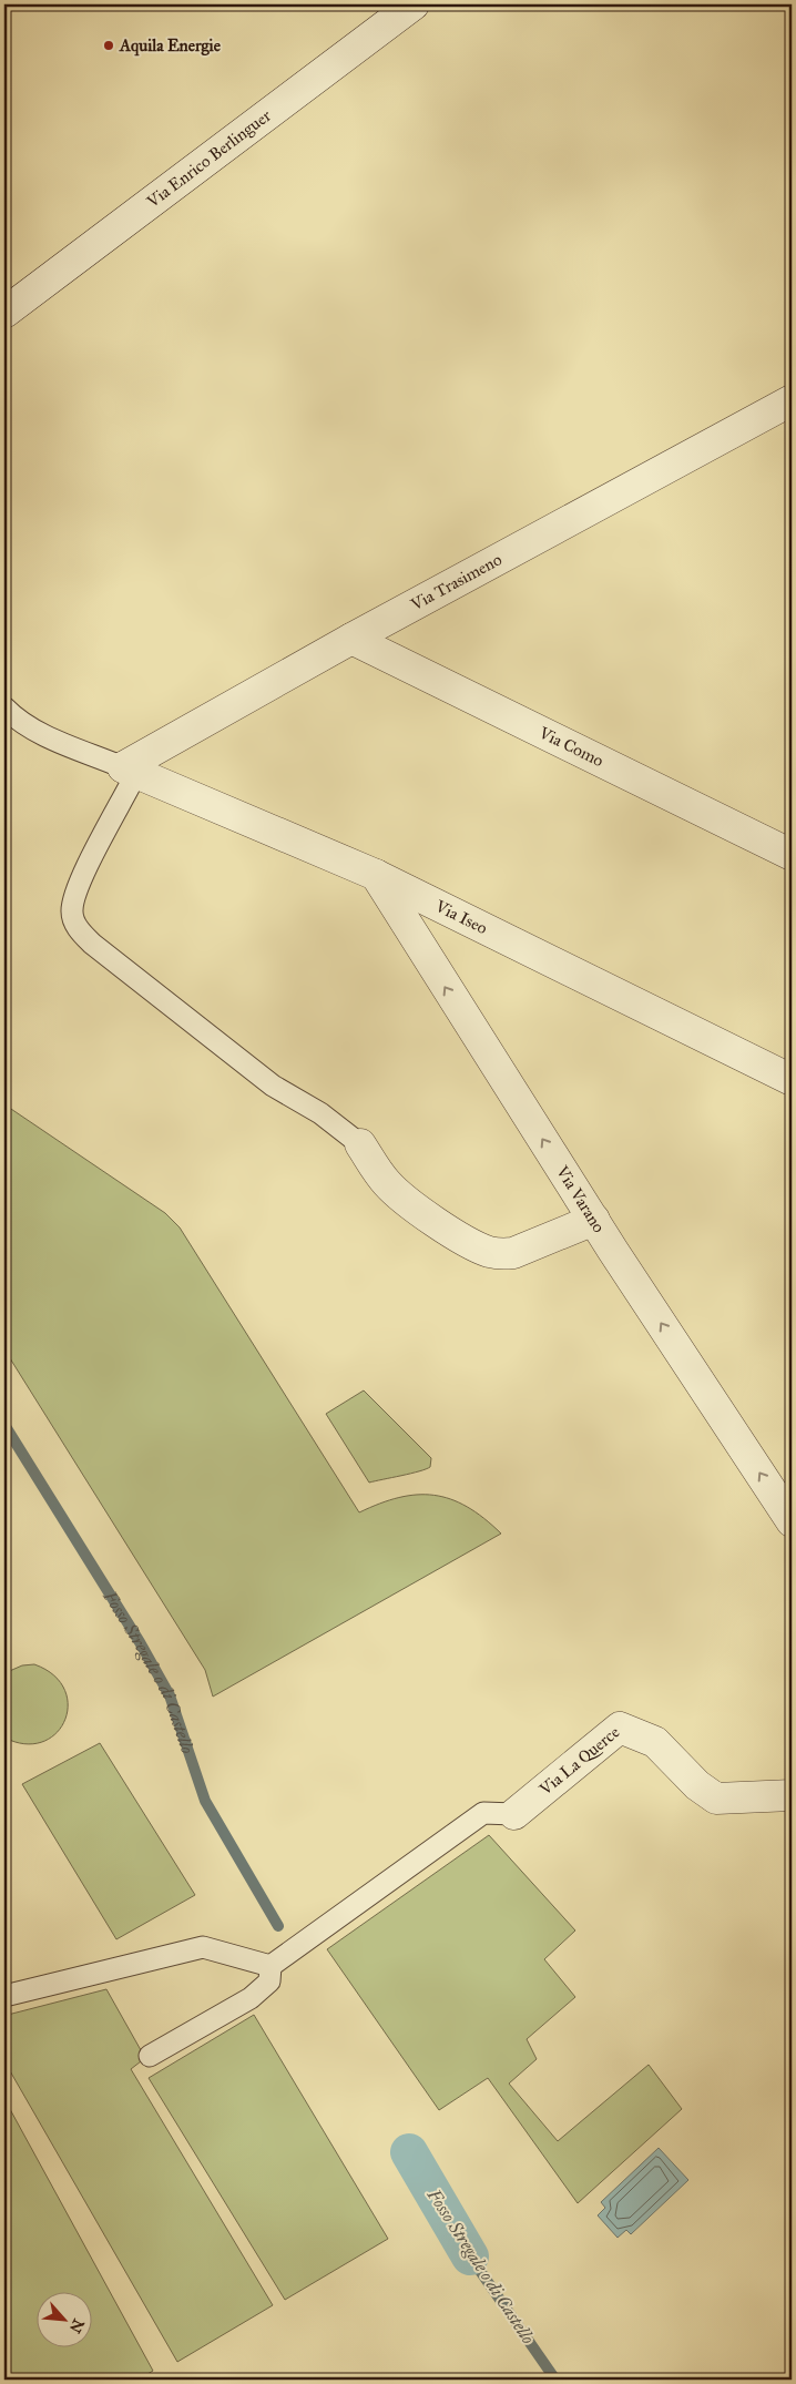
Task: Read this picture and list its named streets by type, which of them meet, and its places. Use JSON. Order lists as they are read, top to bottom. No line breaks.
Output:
{"streets":{"street":["Via Enrico Berlinguer","Via Trasimeno","Via Como","Via Iseo","Via Varano","Via La Querce"]},"crossings":[["Via Trasimeno","Via Como"],["Via Trasimeno","Via Iseo"],["Via Iseo","Via Varano"]],"one_way":["Via Varano"],"water":["Fosso Stregale o di Castello"],"places":["Aquila Energie"],"north":"bottom right"}
